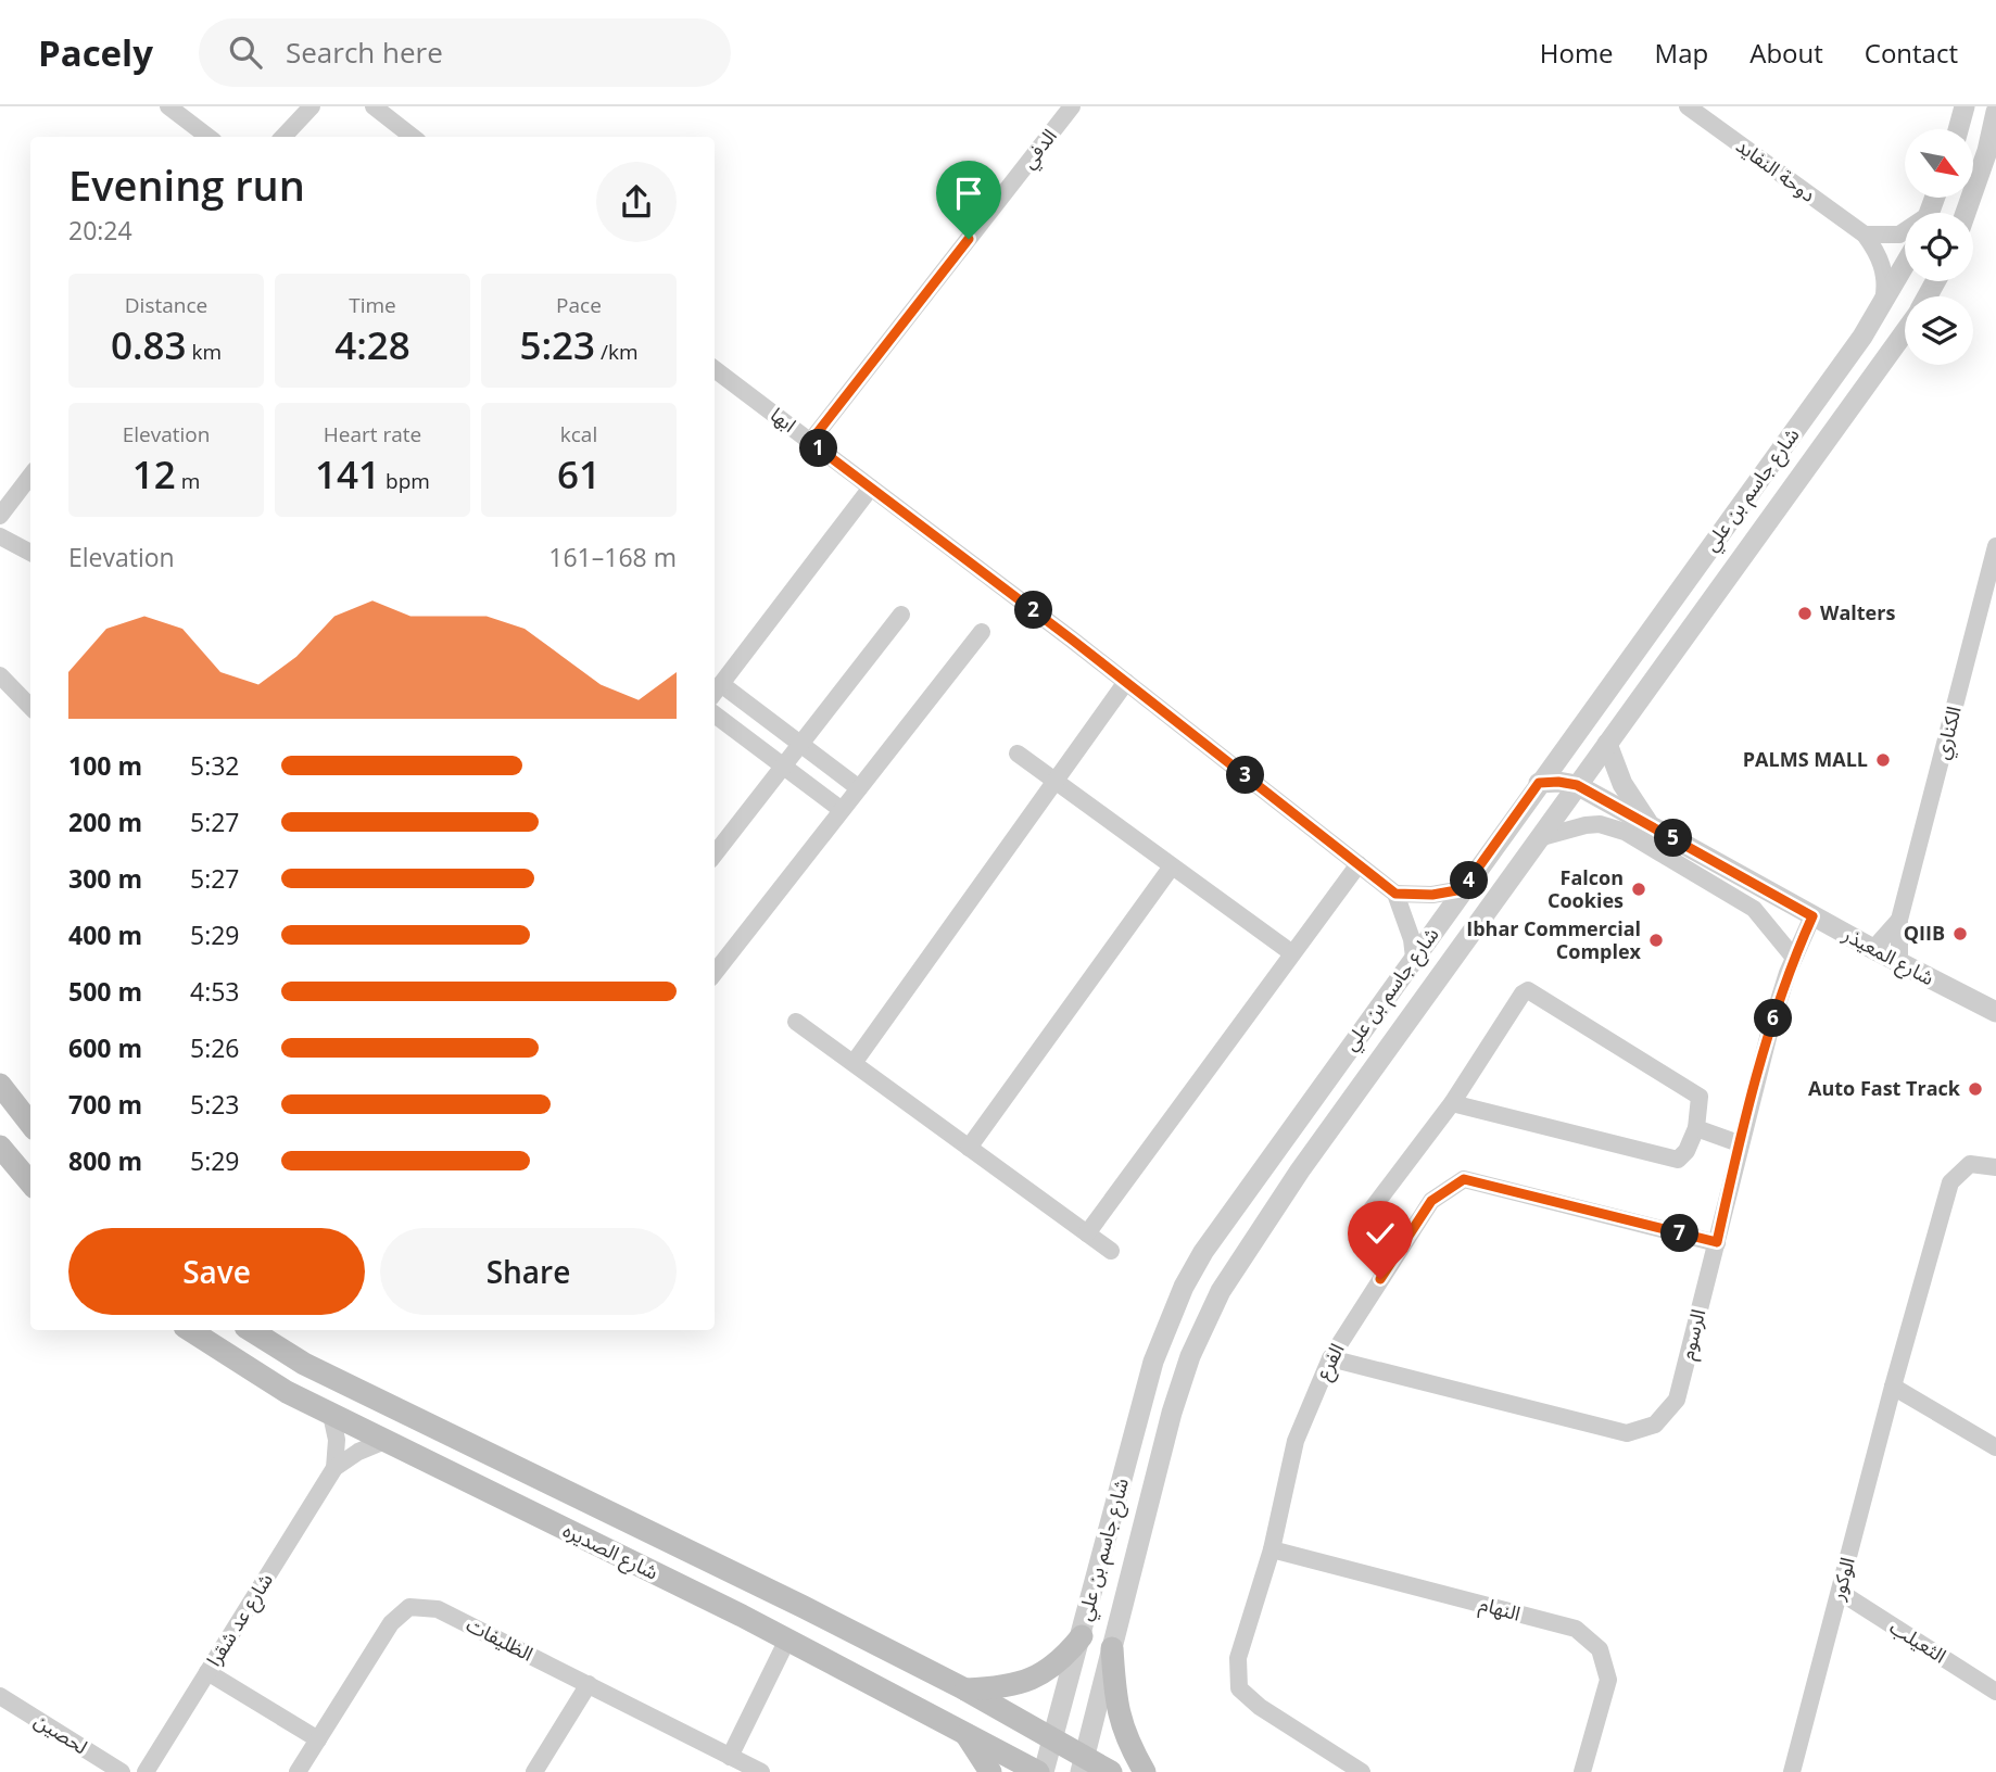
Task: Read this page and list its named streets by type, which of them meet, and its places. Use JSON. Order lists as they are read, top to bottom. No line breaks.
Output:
{"streets":{"main road":["شارع الصديره"],"street":["الدفي","دوحة النفايد","ابها","شارع جاسم بن علي","الكناري","شارع المعيذر","الرسوم","الفرع","الوكور","النهام","شارع عد شقرا","الظليفات","الثعيلب","لحصين"]},"crossings":[["الدفي","ابها"],["دوحة النفايد","شارع جاسم بن علي"],["شارع جاسم بن علي","شارع المعيذر"],["شارع جاسم بن علي","شارع الصديره"],["الكناري","شارع المعيذر"],["شارع المعيذر","الرسوم"],["الرسوم","الفرع"],["الفرع","النهام"],["شارع الصديره","شارع عد شقرا"],["الوكور","الثعيلب"]],"places":["Walters","PALMS MALL","Falcon Cookies","QIIB","Ibhar Commercial Complex","Auto Fast Track"],"north":"bottom right","page":{"header":"Pacely","search":"Search here","nav":["Home","Map","About","Contact"],"heading":["Evening run","20:24"],"stats":[["Distance","0.83 km"],["Time","4:28"],["Pace","5:23 /km"],["Elevation","12 m"],["Heart rate","141 bpm"],["kcal","61"]],"pins":["1","2","3","5","4","6","7"],"chart":["Elevation","161–168 m"],"list":[{"name":"100 m","note":"5:32"},{"name":"200 m","note":"5:27"},{"name":"300 m","note":"5:27"},{"name":"400 m","note":"5:29"},{"name":"500 m","note":"4:53"},{"name":"600 m","note":"5:26"},{"name":"700 m","note":"5:23"},{"name":"800 m","note":"5:29"}],"buttons":["Save","Share"]}}
